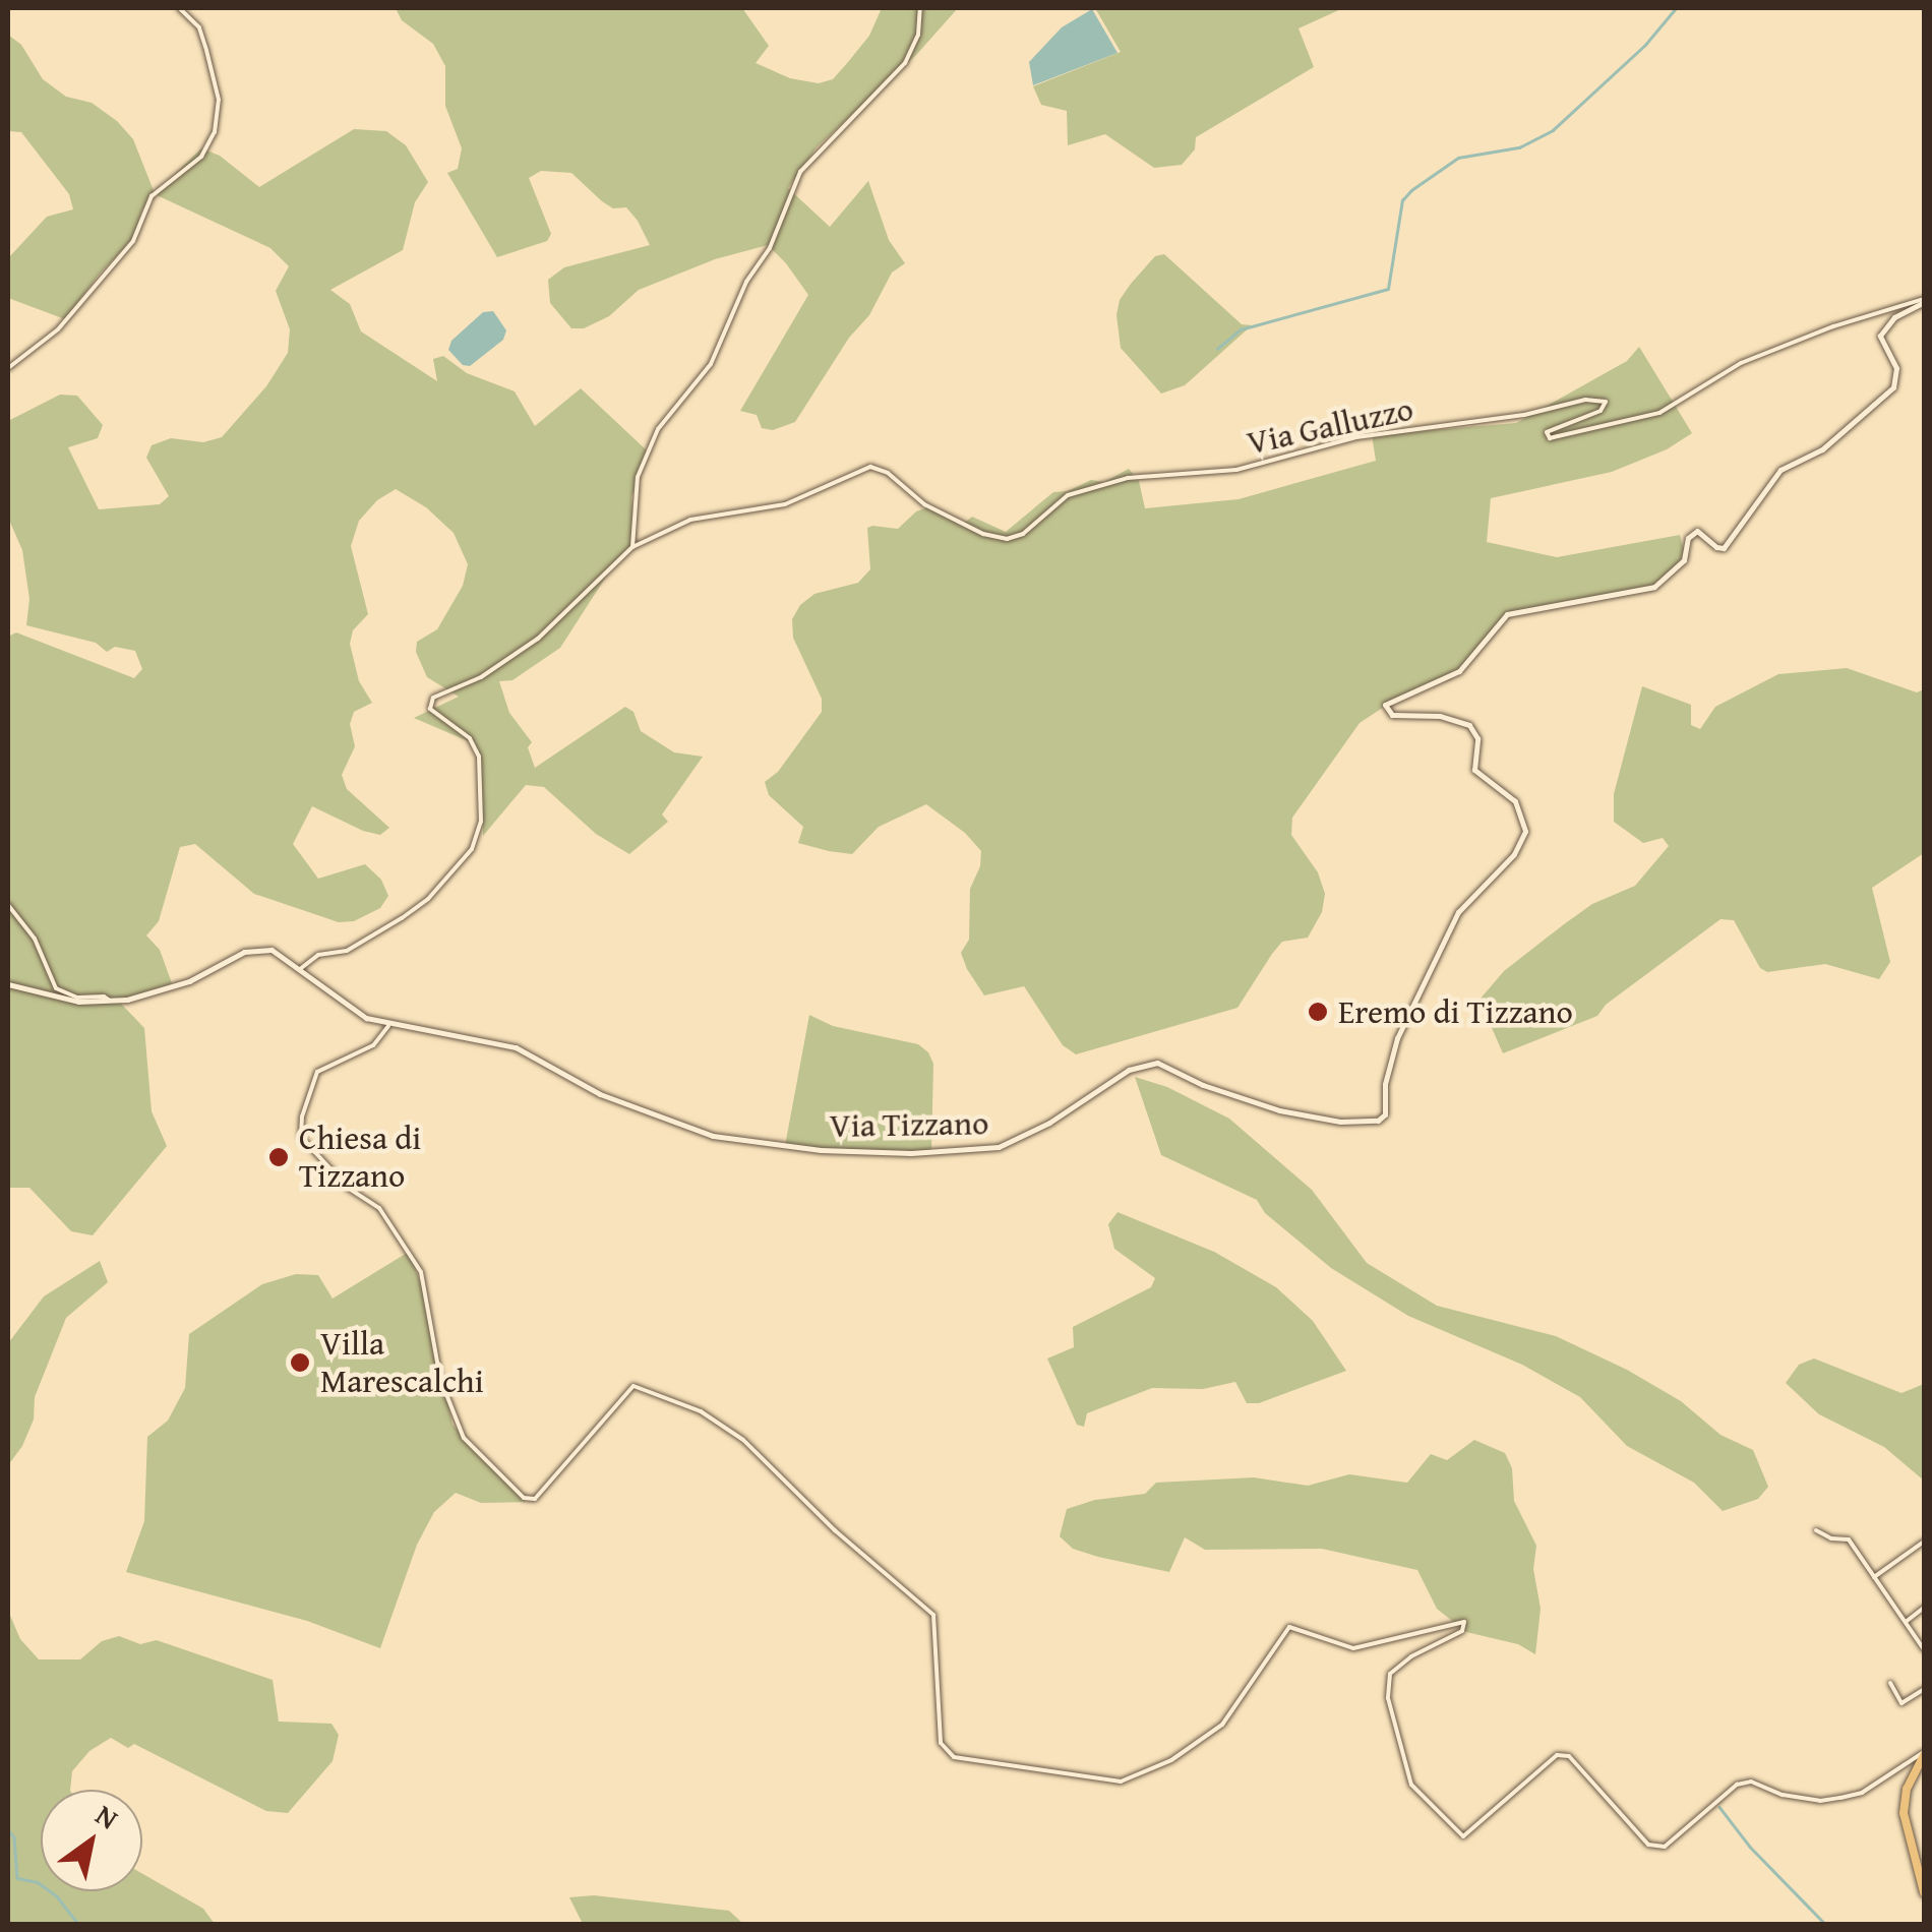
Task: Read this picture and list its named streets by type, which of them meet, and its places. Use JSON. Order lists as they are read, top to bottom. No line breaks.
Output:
{"streets":{"street":["Via Galluzzo","Via Tizzano"]},"crossings":[["Via Galluzzo","Via Tizzano"]],"places":["Eremo di Tizzano","Chiesa di Tizzano","Villa Marescalchi"],"north":"top right"}
